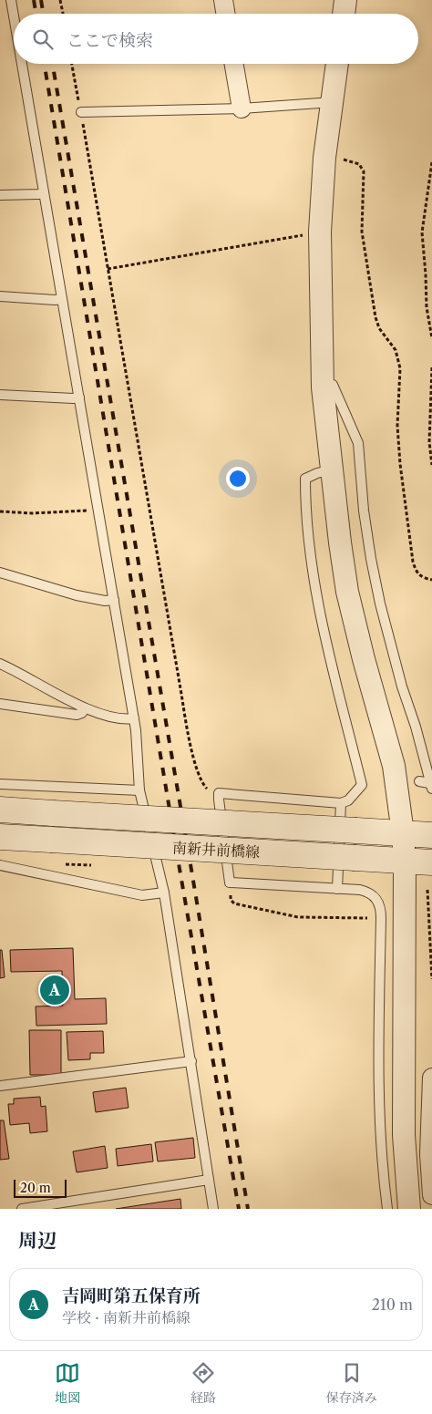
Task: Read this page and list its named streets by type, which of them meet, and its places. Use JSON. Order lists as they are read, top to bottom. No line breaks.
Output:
{"streets":{"main road":["南新井前橋線"]},"scale_bar":"20 m","page":{"search":"ここで検索","pins":"A","scale":"20 m","heading":"周辺","list":[{"mark":"A","name":"吉岡町第五保育所","note":"学校 · 南新井前橋線","value":"210 m"}],"nav":["地図","経路","保存済み"]}}
